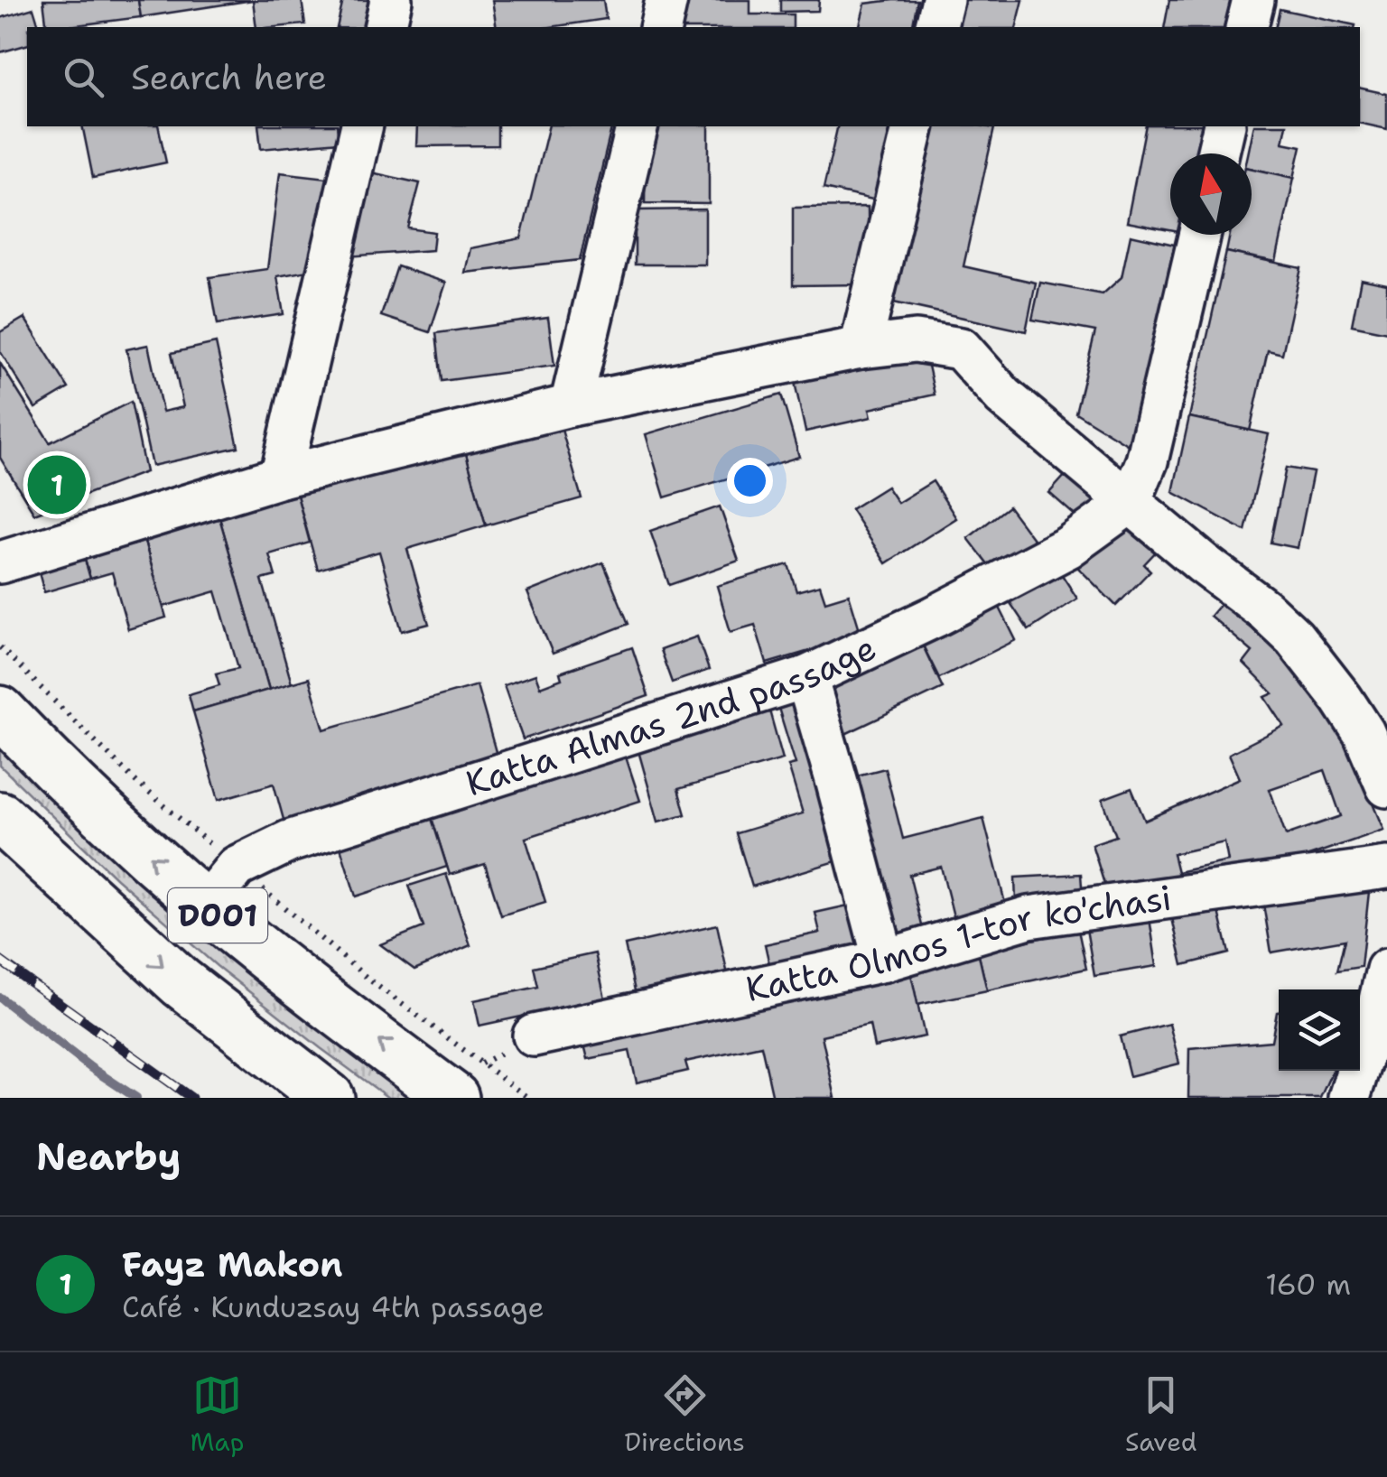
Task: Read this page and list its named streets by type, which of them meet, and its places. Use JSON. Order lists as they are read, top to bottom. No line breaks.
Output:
{"streets":{"highway":["D001"],"street":["Katta Almas 2nd passage","Katta Olmos 1-tor ko'chasi"]},"crossings":[["Katta Almas 2nd passage","D001"]],"north":"top","page":{"search":"Search here","pins":"1","heading":"Nearby","list":[{"mark":"1","name":"Fayz Makon","note":"Café · Kunduzsay 4th passage","value":"160 m"}],"nav":["Map","Directions","Saved"]}}
